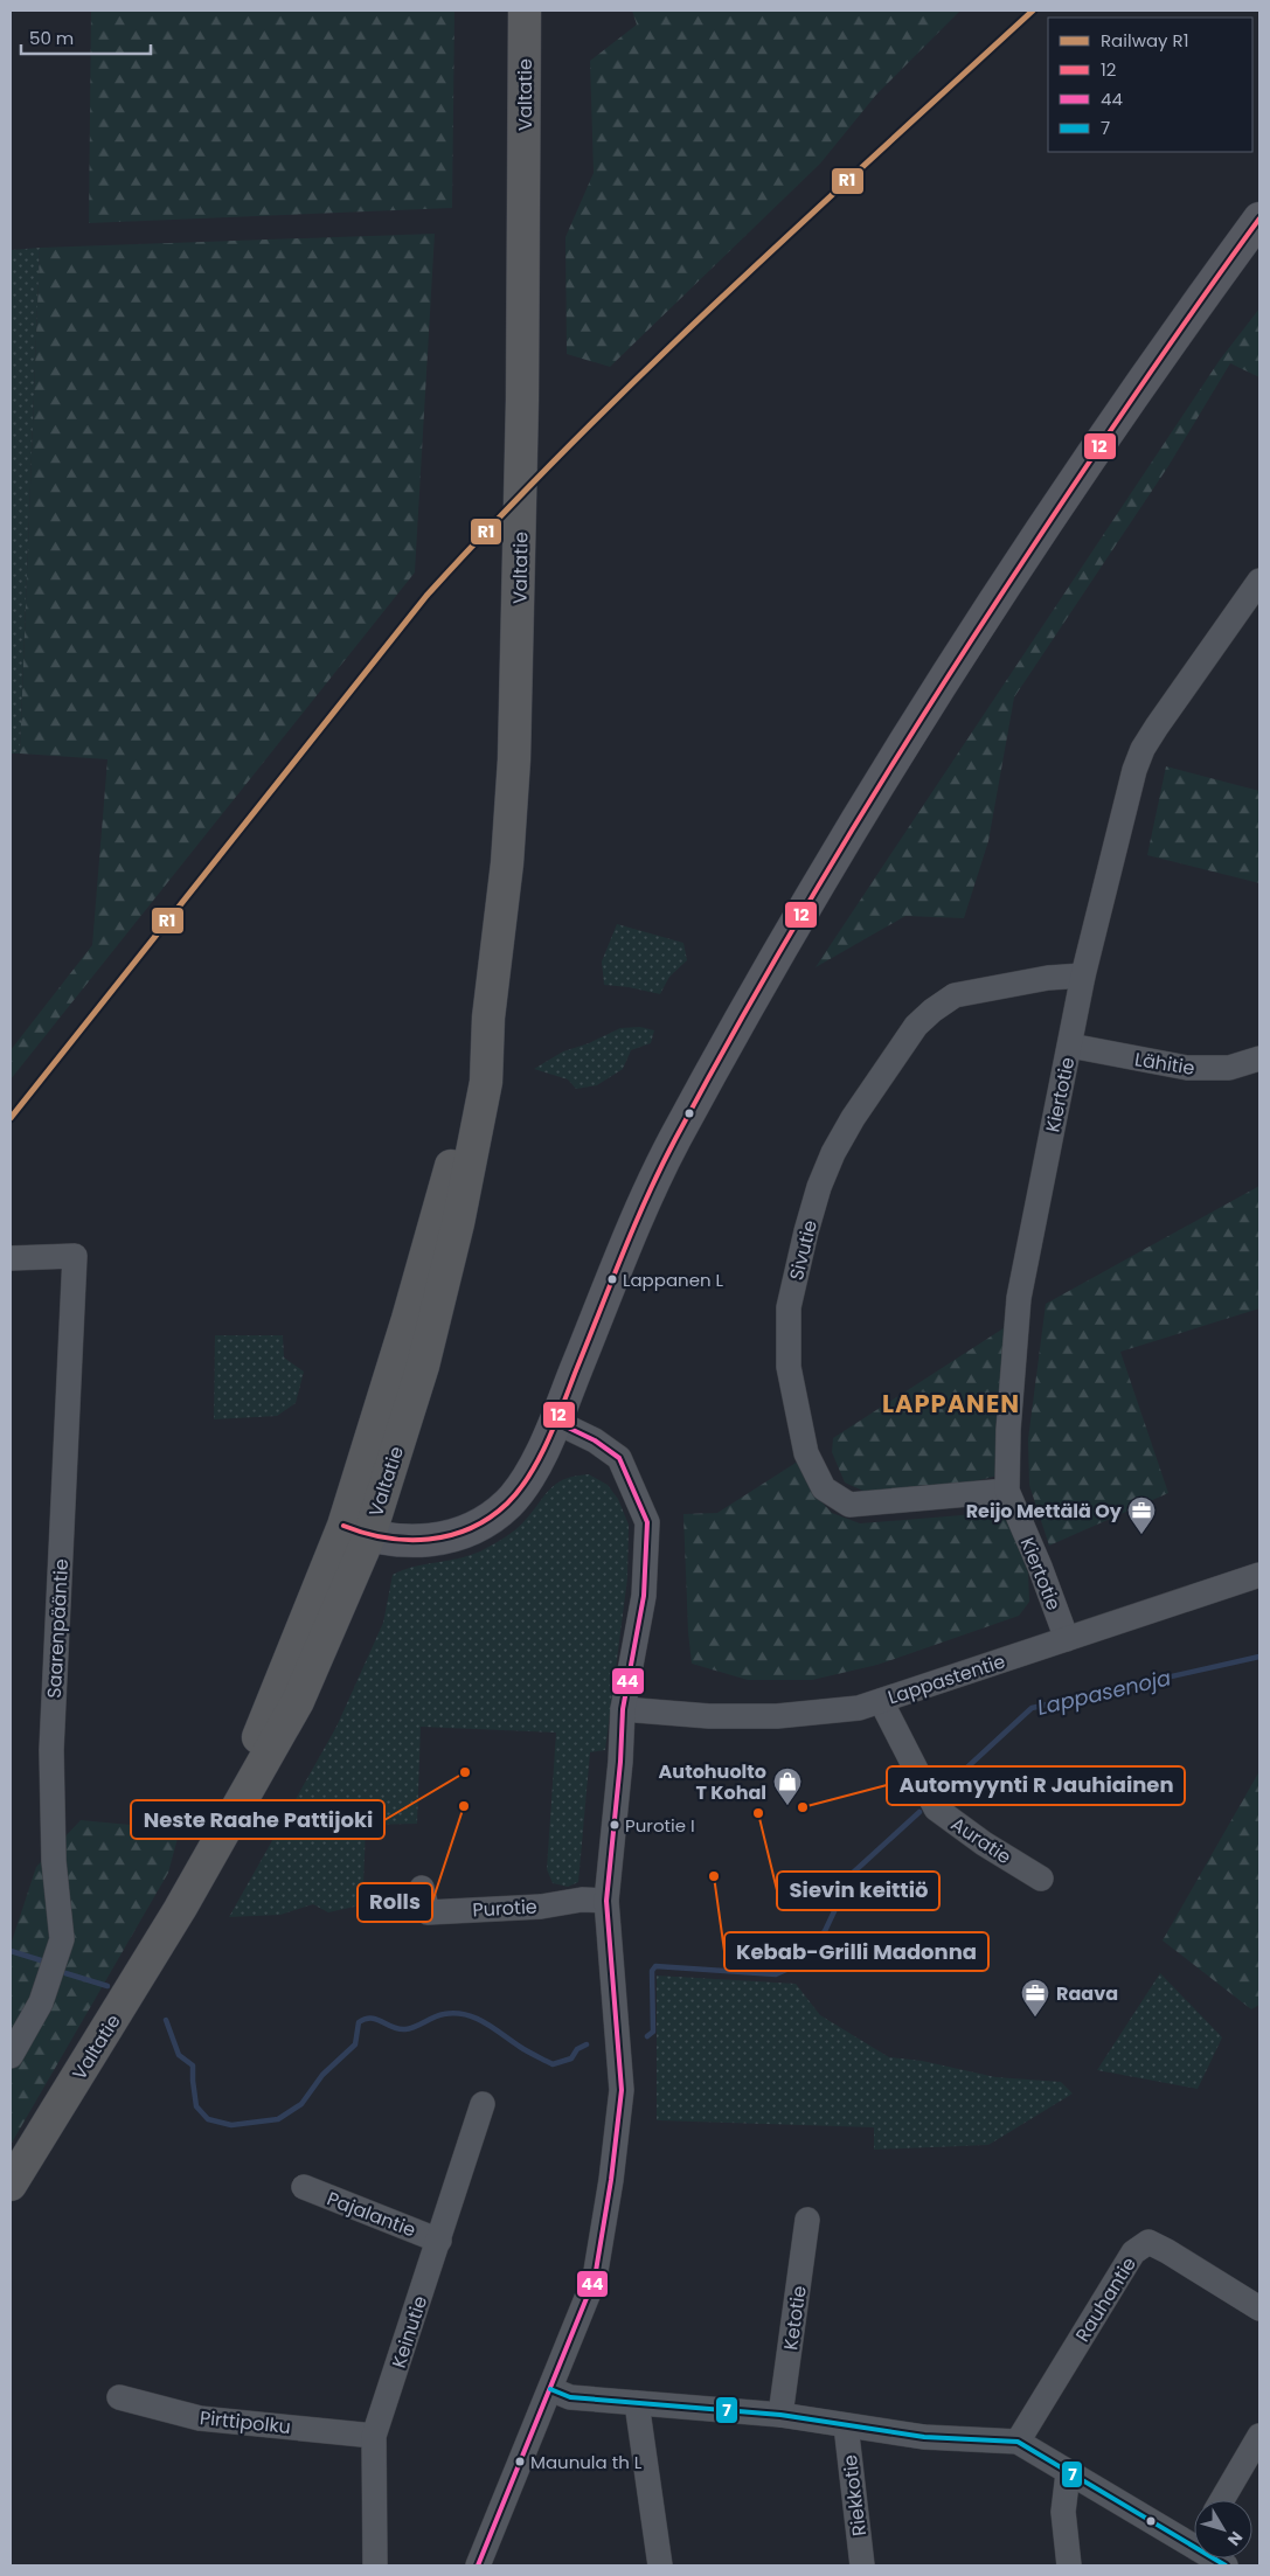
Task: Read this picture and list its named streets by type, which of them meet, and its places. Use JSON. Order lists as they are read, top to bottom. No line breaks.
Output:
{"streets":{"highway":["Valtatie"],"street":["Lähitie","Kiertotie","Sivutie","Saarenpääntie","Lappastentie","Auratie","Purotie","Pajalantie","Rauhantie","Ketotie","Keinutie","Pirttipolku","Riekkotie"]},"crossings":[["Lähitie","Kiertotie"],["Kiertotie","Sivutie"],["Kiertotie","Lappastentie"],["Lappastentie","Auratie"],["Pajalantie","Keinutie"],["Keinutie","Pirttipolku"]],"districts":["LAPPANEN"],"water":["Lappasenoja"],"places":{"other":["Lappanen L","Neste Raahe Pattijoki","Rolls","Automyynti R Jauhiainen","Sievin keittiö","Purotie I","Kebab-Grilli Madonna","Maunula th L"],"office":["Reijo Mettälä Oy","Raava"],"shop":["Autohuolto T Kohal"]},"lines":["rail line R1","transit line 12","transit line 44","transit line 7"],"legend":["Railway R1","12","44","7"],"scale_bar":"50 m","north":"bottom right"}
